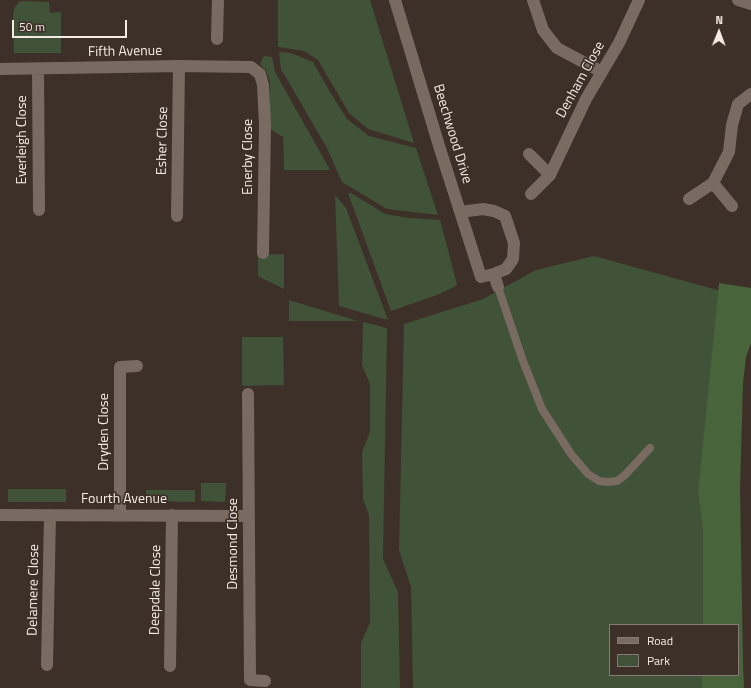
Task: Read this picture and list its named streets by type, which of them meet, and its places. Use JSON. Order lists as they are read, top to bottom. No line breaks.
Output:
{"streets":{"street":["Fifth Avenue","Denham Close","Beechwood Drive","Everleigh Close","Esher Close","Enerby Close","Dryden Close","Fourth Avenue","Desmond Close","Delamere Close","Deepdale Close"]},"crossings":[["Fifth Avenue","Everleigh Close"],["Fifth Avenue","Esher Close"],["Fifth Avenue","Enerby Close"],["Dryden Close","Fourth Avenue"],["Fourth Avenue","Desmond Close"],["Fourth Avenue","Delamere Close"],["Fourth Avenue","Deepdale Close"]],"legend":["Road","Park"],"scale_bar":"50 m","north":"top"}
